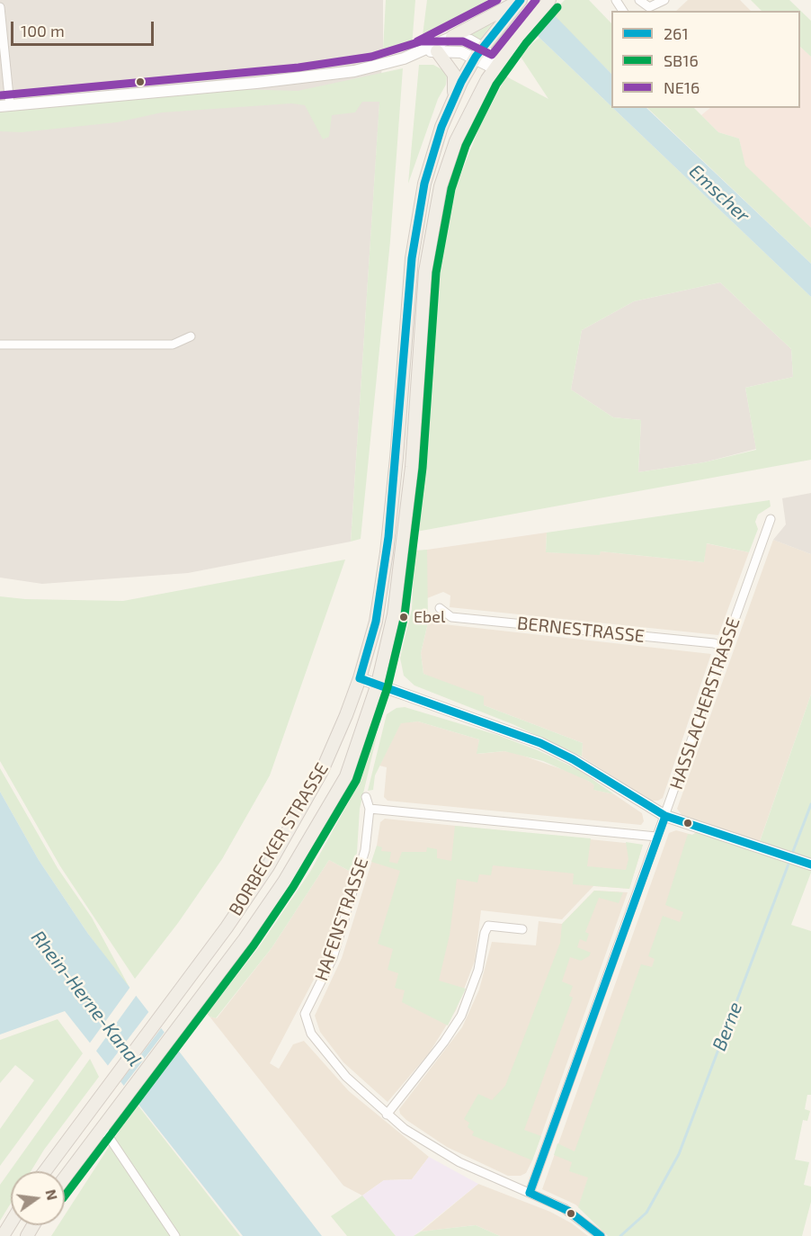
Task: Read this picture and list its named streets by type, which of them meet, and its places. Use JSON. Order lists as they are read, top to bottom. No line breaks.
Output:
{"streets":{"main road":["BORBECKER STRASSE"],"street":["BERNESTRASSE","HASSLACHERSTRASSE","HAFENSTRASSE"]},"crossings":[["BERNESTRASSE","HASSLACHERSTRASSE"],["HASSLACHERSTRASSE","HAFENSTRASSE"]],"water":["Emscher","Rhein-Herne-Kanal","Berne"],"places":["Ebel"],"lines":["transit line 261","transit line NE16","transit line SB16"],"legend":["261","SB16","NE16"],"scale_bar":"100 m","north":"right"}
